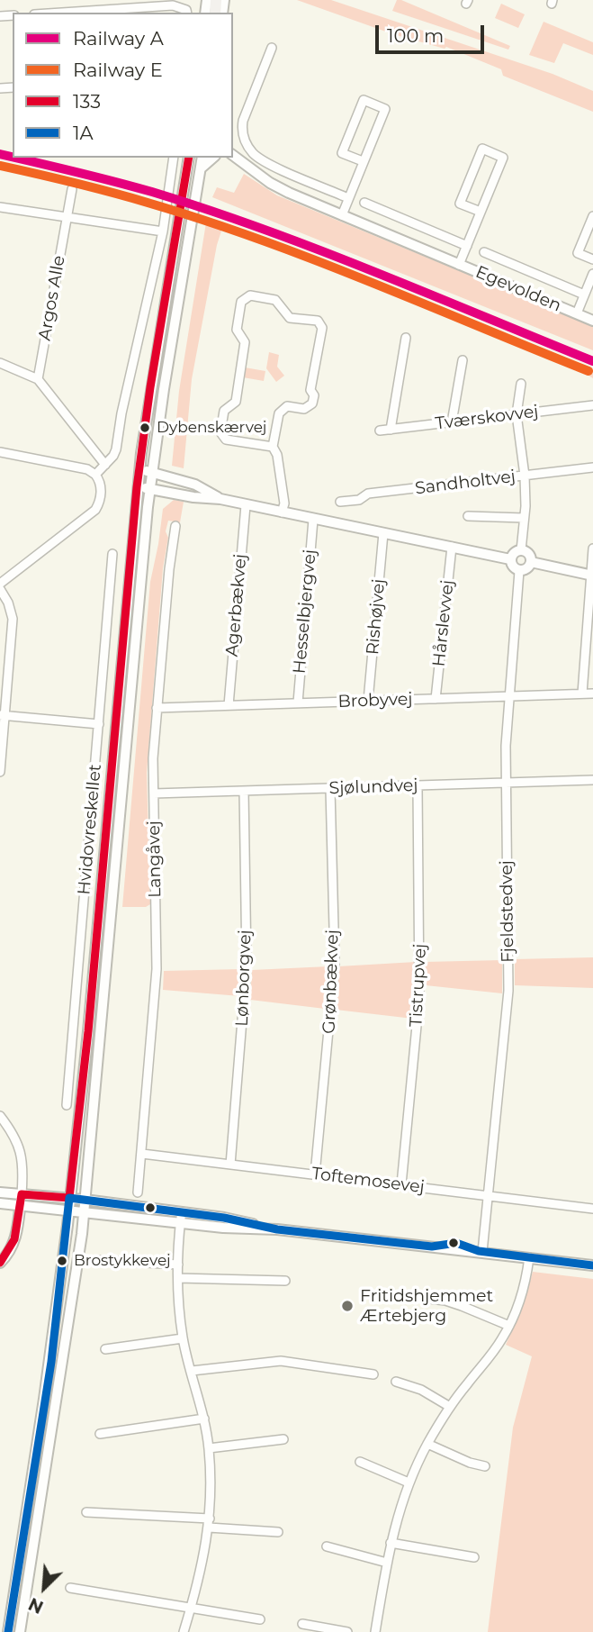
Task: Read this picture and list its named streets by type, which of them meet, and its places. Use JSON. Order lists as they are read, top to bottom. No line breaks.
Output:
{"streets":{"street":["Egevolden","Argos Alle","Tværskovvej","Sandholtvej","Agerbækvej","Hesselbjergvej","Rishøjvej","Hårslevvej","Brobyvej","Sjølundvej","Hvidovreskellet","Langåvej","Fjeldstedvej","Lønborgvej","Grønbækvej","Tistrupvej","Toftemosevej"]},"crossings":[["Agerbækvej","Brobyvej"],["Hesselbjergvej","Brobyvej"],["Rishøjvej","Brobyvej"],["Hårslevvej","Brobyvej"],["Brobyvej","Langåvej"],["Brobyvej","Fjeldstedvej"],["Sjølundvej","Langåvej"],["Sjølundvej","Fjeldstedvej"],["Sjølundvej","Lønborgvej"],["Sjølundvej","Grønbækvej"],["Sjølundvej","Tistrupvej"],["Langåvej","Toftemosevej"],["Fjeldstedvej","Toftemosevej"],["Lønborgvej","Toftemosevej"],["Grønbækvej","Toftemosevej"],["Tistrupvej","Toftemosevej"]],"places":["Dybenskærvej","Brostykkevej","Fritidshjemmet Ærtebjerg"],"lines":["rail line A","transit line 133","rail line E","transit line 1A"],"legend":["Railway A","Railway E","133","1A"],"scale_bar":"100 m","north":"bottom left"}
